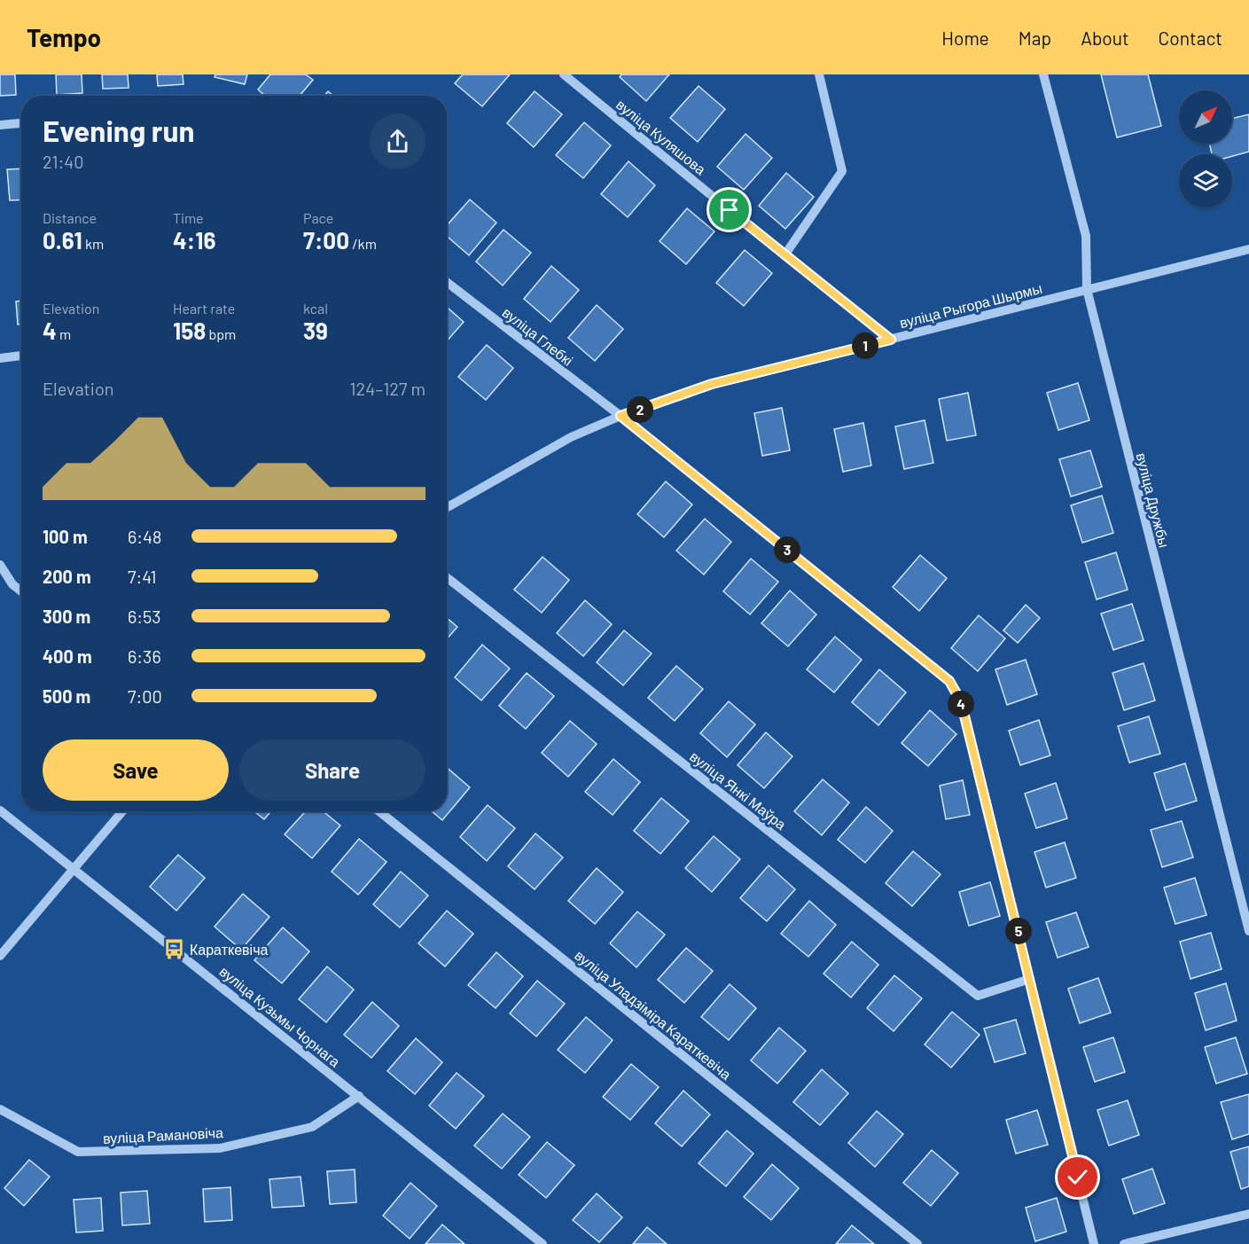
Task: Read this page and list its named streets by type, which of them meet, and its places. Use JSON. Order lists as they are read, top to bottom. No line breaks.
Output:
{"streets":{"street":["вуліца Куляшова","вуліца Рыгора Шырмы","вуліца Глебкі","вуліца Дружбы","вуліца Янкі Маўра","вуліца Уладзіміра Караткевіча","вуліца Кузьмы Чорнага","вуліца Рамановіча"]},"crossings":[["вуліца Куляшова","вуліца Рыгора Шырмы"],["вуліца Рыгора Шырмы","вуліца Глебкі"],["вуліца Рыгора Шырмы","вуліца Дружбы"],["вуліца Глебкі","вуліца Янкі Маўра"],["вуліца Кузьмы Чорнага","вуліца Рамановіча"]],"places":{"bus stop":["Караткевіча"]},"north":"top right","page":{"header":"Tempo","nav":["Home","Map","About","Contact"],"heading":["Evening run","21:40"],"stats":[["Distance","0.61 km"],["Time","4:16"],["Pace","7:00 /km"],["Elevation","4 m"],["Heart rate","158 bpm"],["kcal","39"]],"pins":["1","2","3","4","5"],"chart":["Elevation","124–127 m"],"list":[{"name":"100 m","note":"6:48"},{"name":"200 m","note":"7:41"},{"name":"300 m","note":"6:53"},{"name":"400 m","note":"6:36"},{"name":"500 m","note":"7:00"}],"buttons":["Save","Share"]}}
